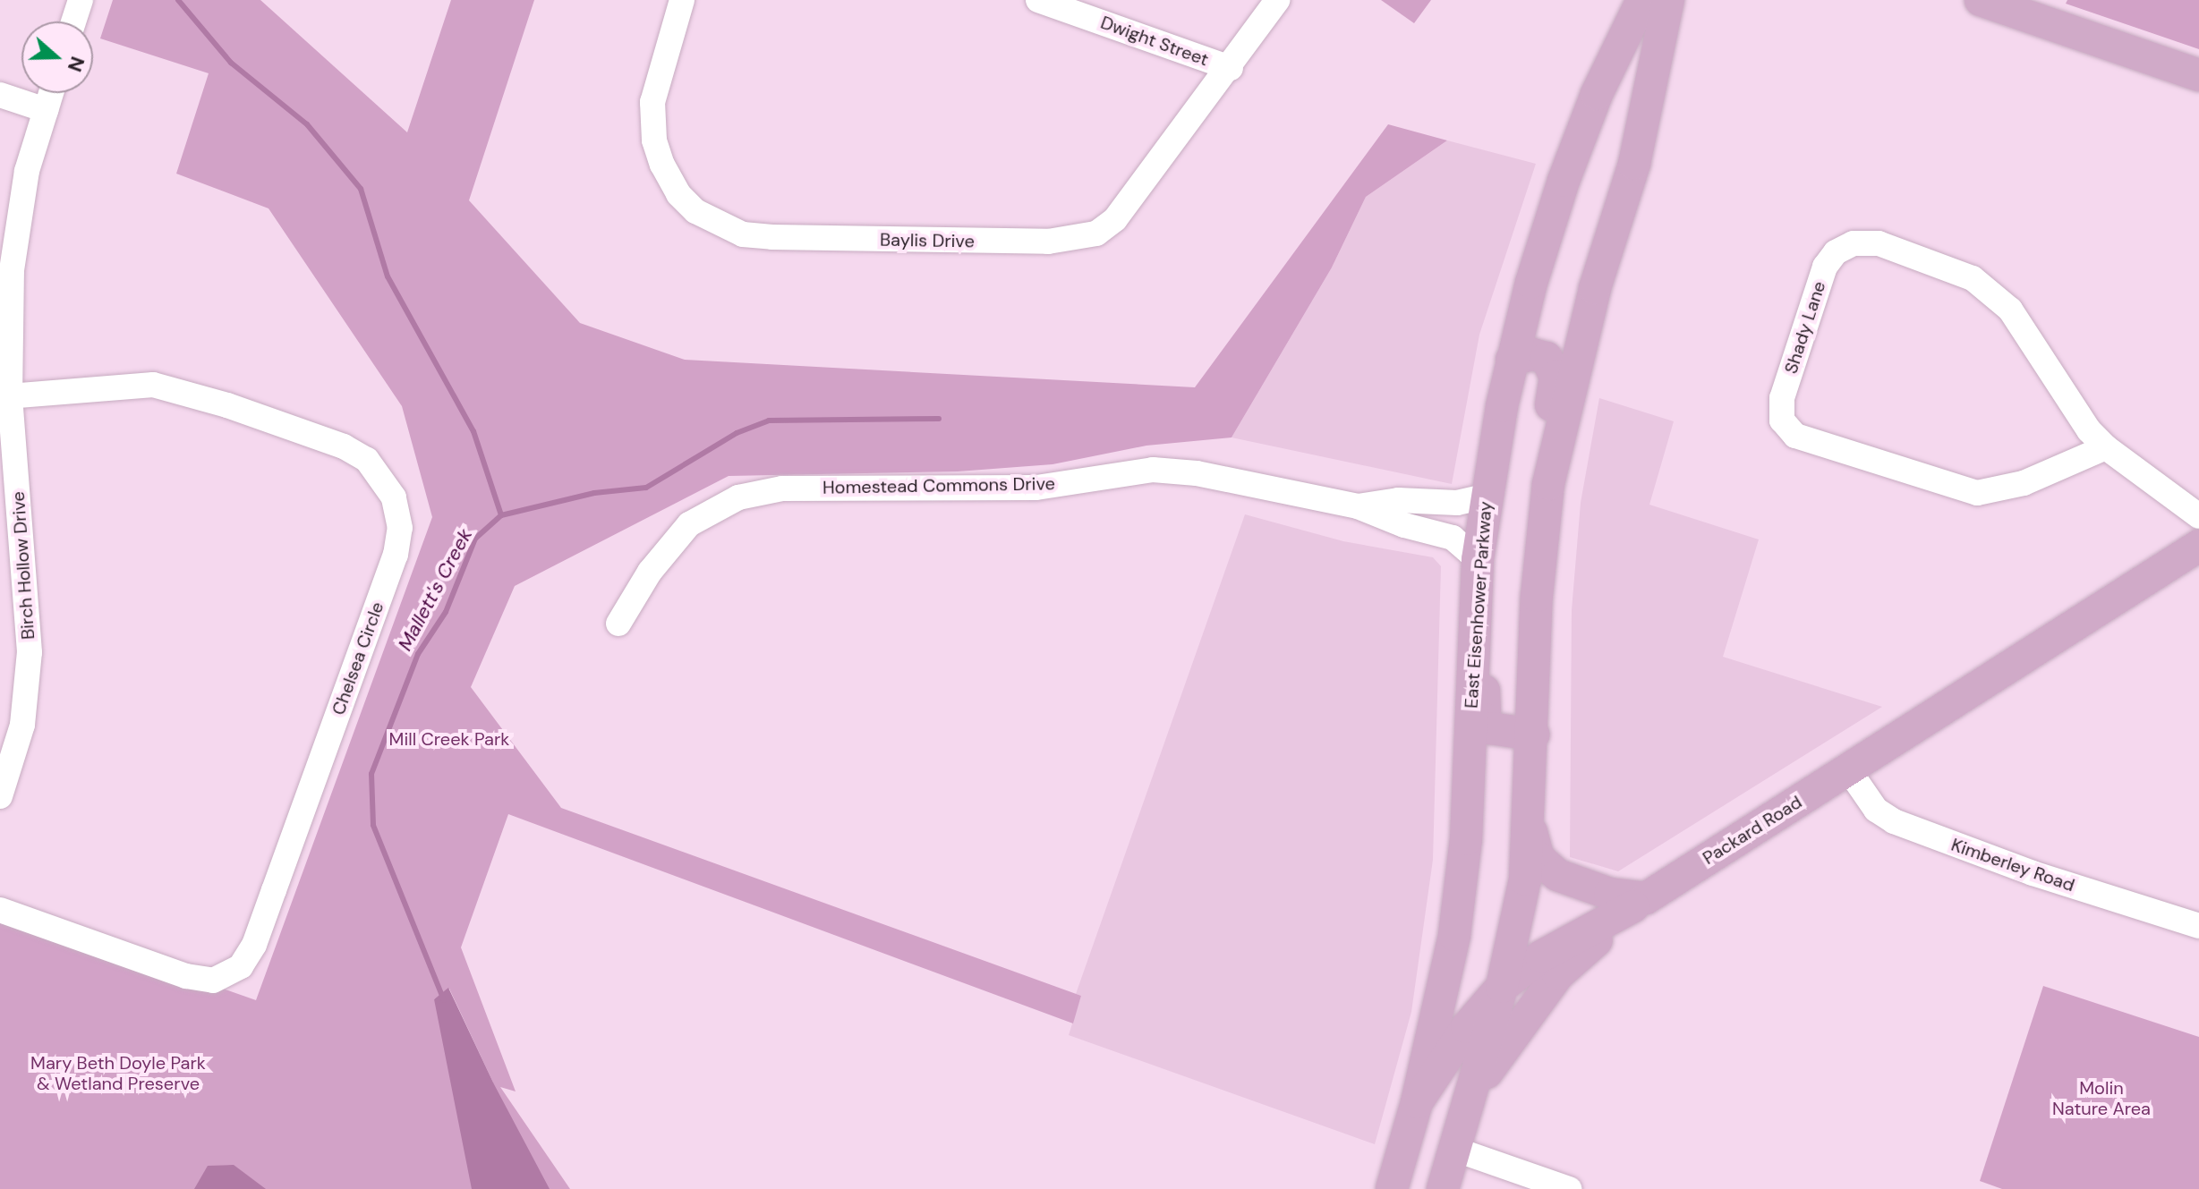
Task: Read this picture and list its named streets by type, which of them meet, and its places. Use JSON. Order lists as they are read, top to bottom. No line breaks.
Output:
{"streets":{"main road":["East Eisenhower Parkway","Packard Road"],"street":["Dwight Street","Baylis Drive","Shady Lane","Homestead Commons Drive","Birch Hollow Drive","Chelsea Circle","Kimberley Road"]},"crossings":[["Dwight Street","Baylis Drive"],["Homestead Commons Drive","East Eisenhower Parkway"],["Birch Hollow Drive","Chelsea Circle"],["East Eisenhower Parkway","Packard Road"],["Packard Road","Kimberley Road"]],"water":["Mallett's Creek"],"parks":["Mill Creek Park","Mary Beth Doyle Park & Wetland Preserve","Molin Nature Area"],"north":"right"}
